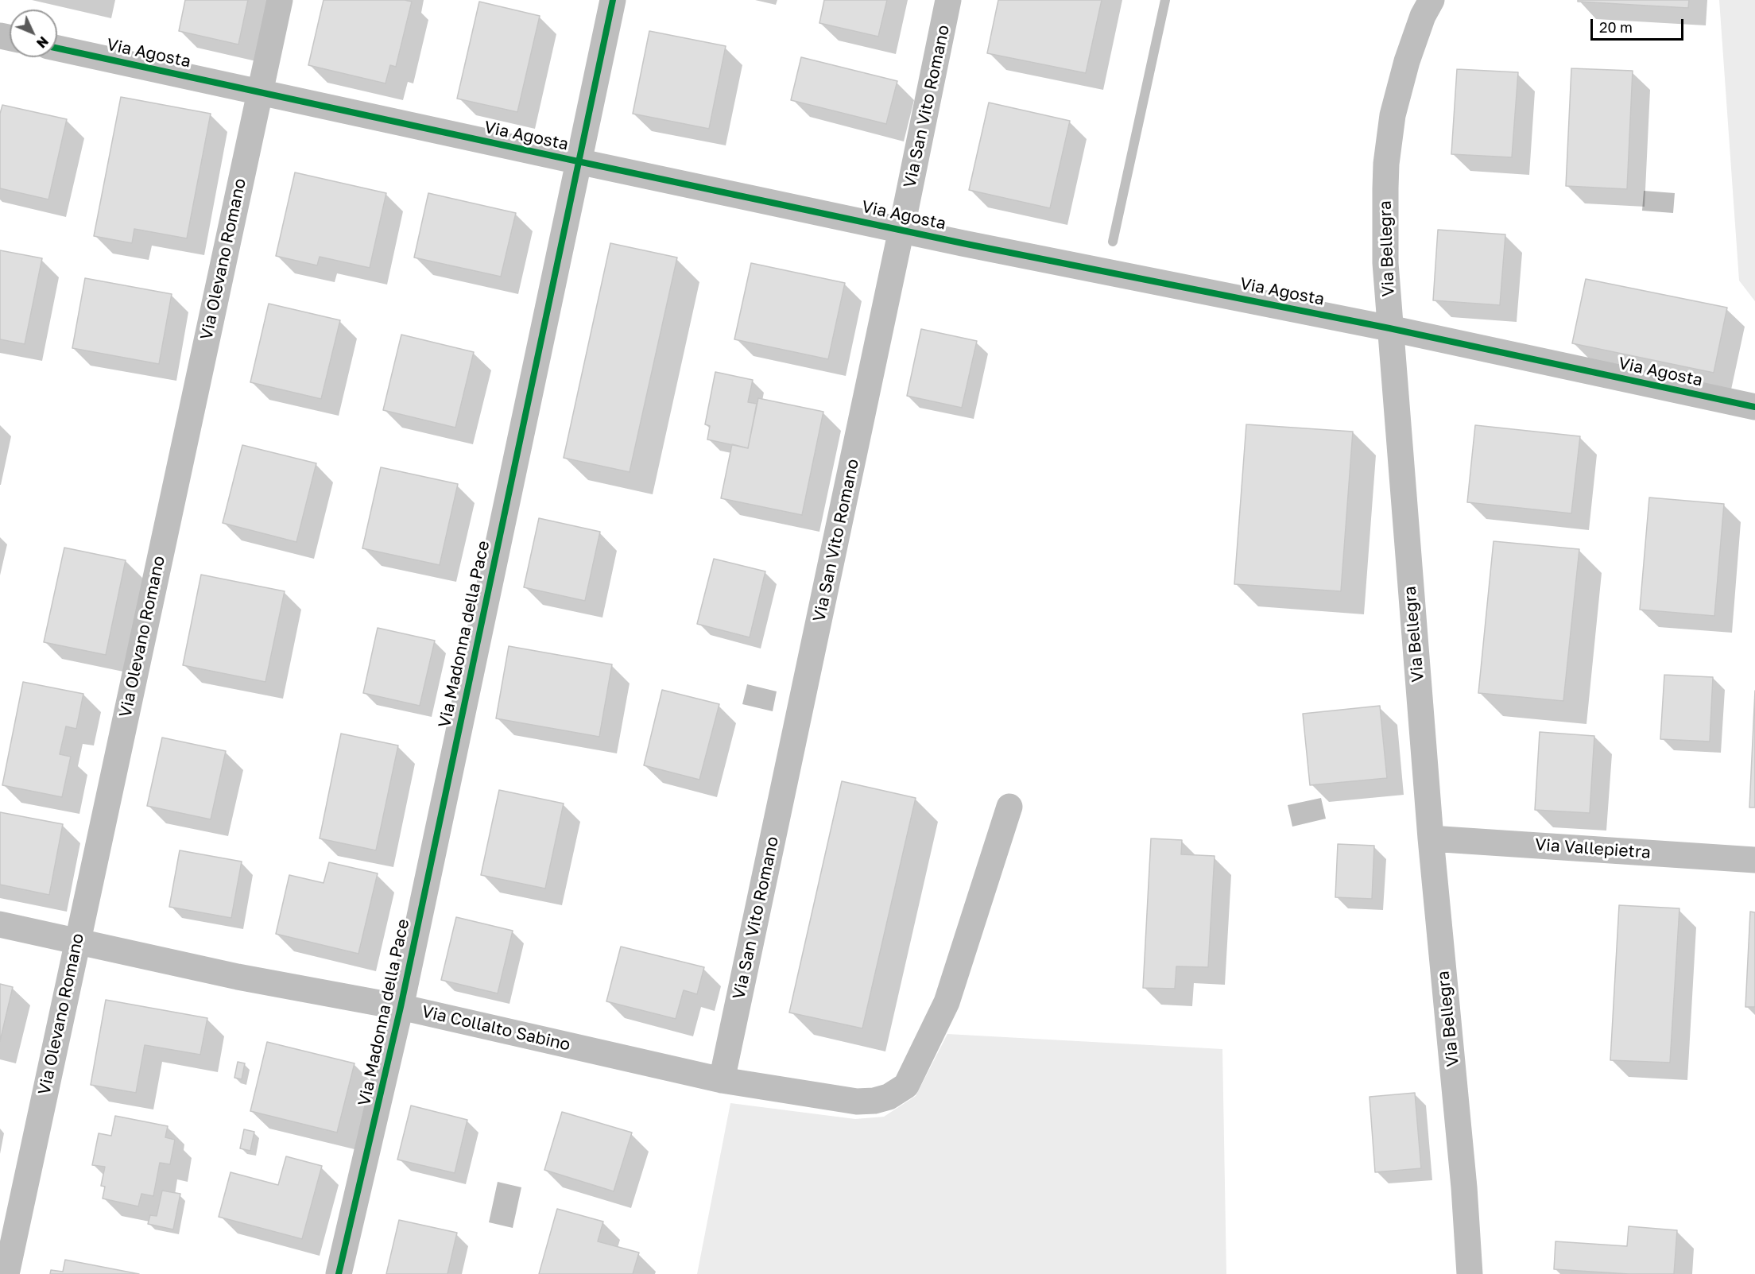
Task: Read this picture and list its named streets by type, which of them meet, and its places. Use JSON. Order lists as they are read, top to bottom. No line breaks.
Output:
{"streets":{"street":["Via Agosta","Via San Vito Romano","Via Bellegra","Via Olevano Romano","Via Madonna della Pace","Via Vallepietra","Via Collalto Sabino"]},"crossings":[["Via Agosta","Via San Vito Romano"],["Via Agosta","Via Bellegra"],["Via Agosta","Via Olevano Romano"],["Via Agosta","Via Madonna della Pace"],["Via San Vito Romano","Via Collalto Sabino"],["Via Bellegra","Via Vallepietra"],["Via Olevano Romano","Via Collalto Sabino"],["Via Madonna della Pace","Via Collalto Sabino"]],"scale_bar":"20 m","north":"bottom right"}
